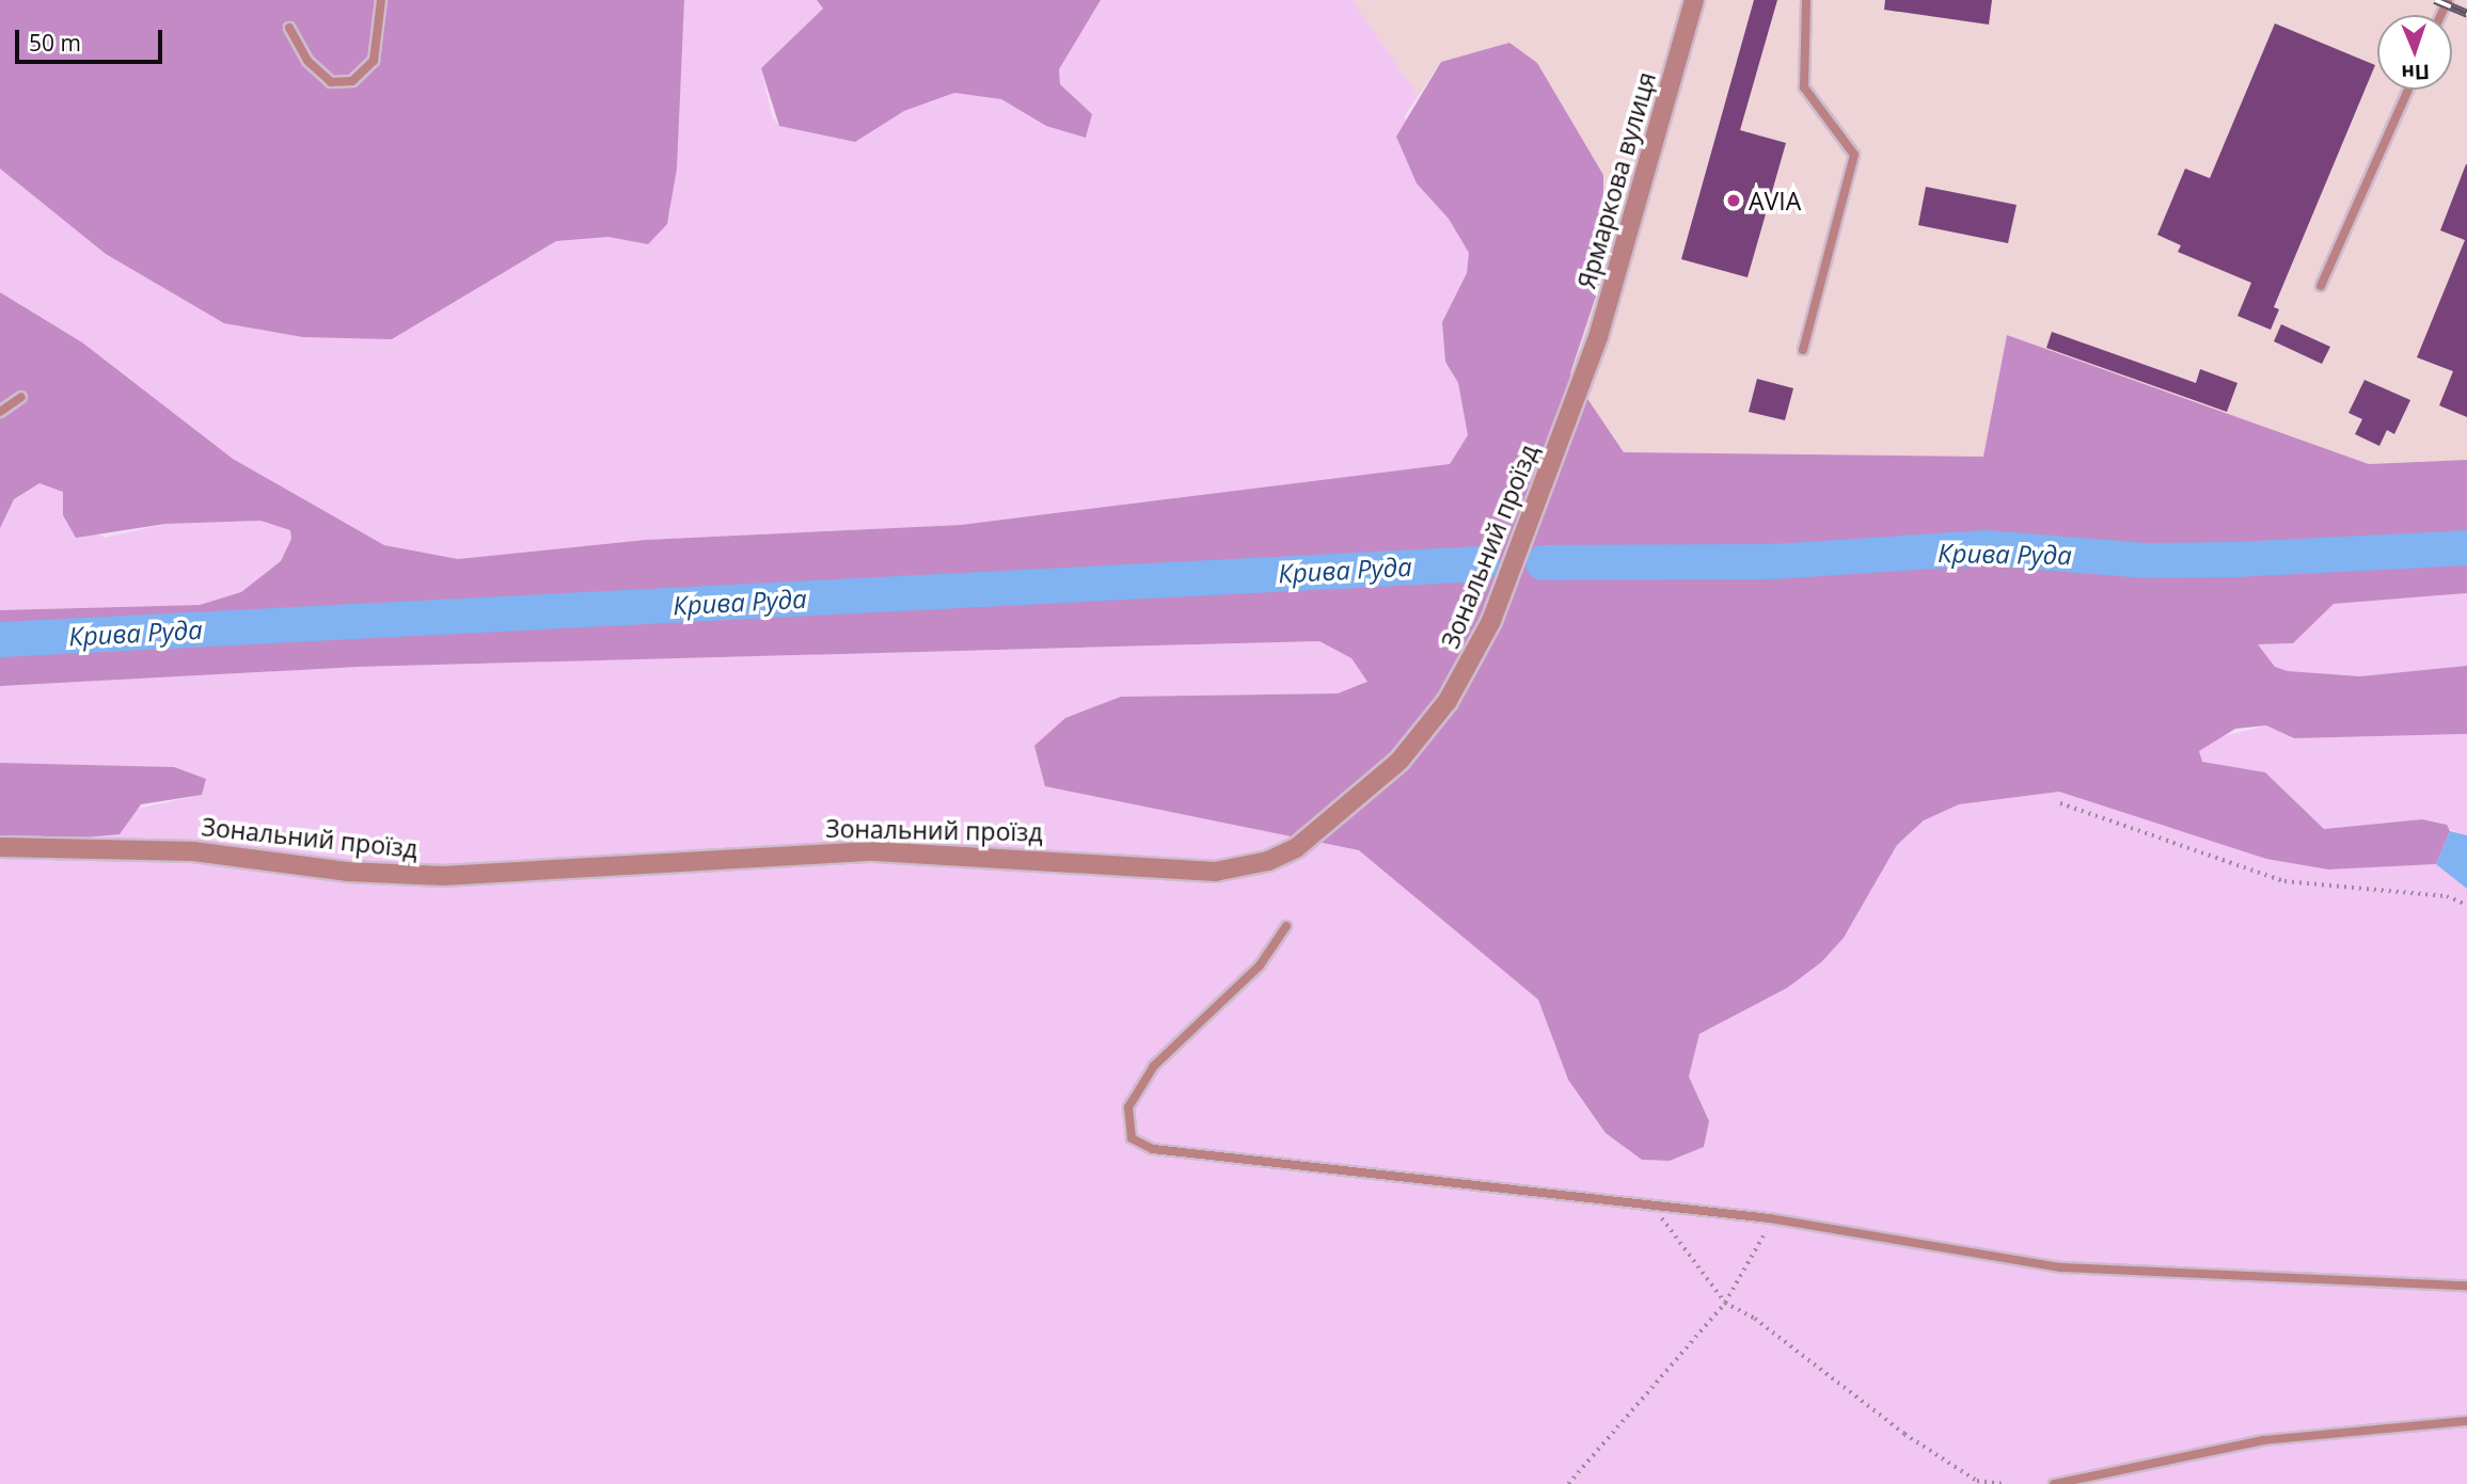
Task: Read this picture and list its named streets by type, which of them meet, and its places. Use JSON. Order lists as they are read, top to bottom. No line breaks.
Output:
{"streets":{"street":["Ярмаркова вулиця","Зональний проїзд"]},"crossings":[["Ярмаркова вулиця","Зональний проїзд"]],"water":["Крива Руда"],"places":["AVIA"],"scale_bar":"50 m","north":"bottom"}
